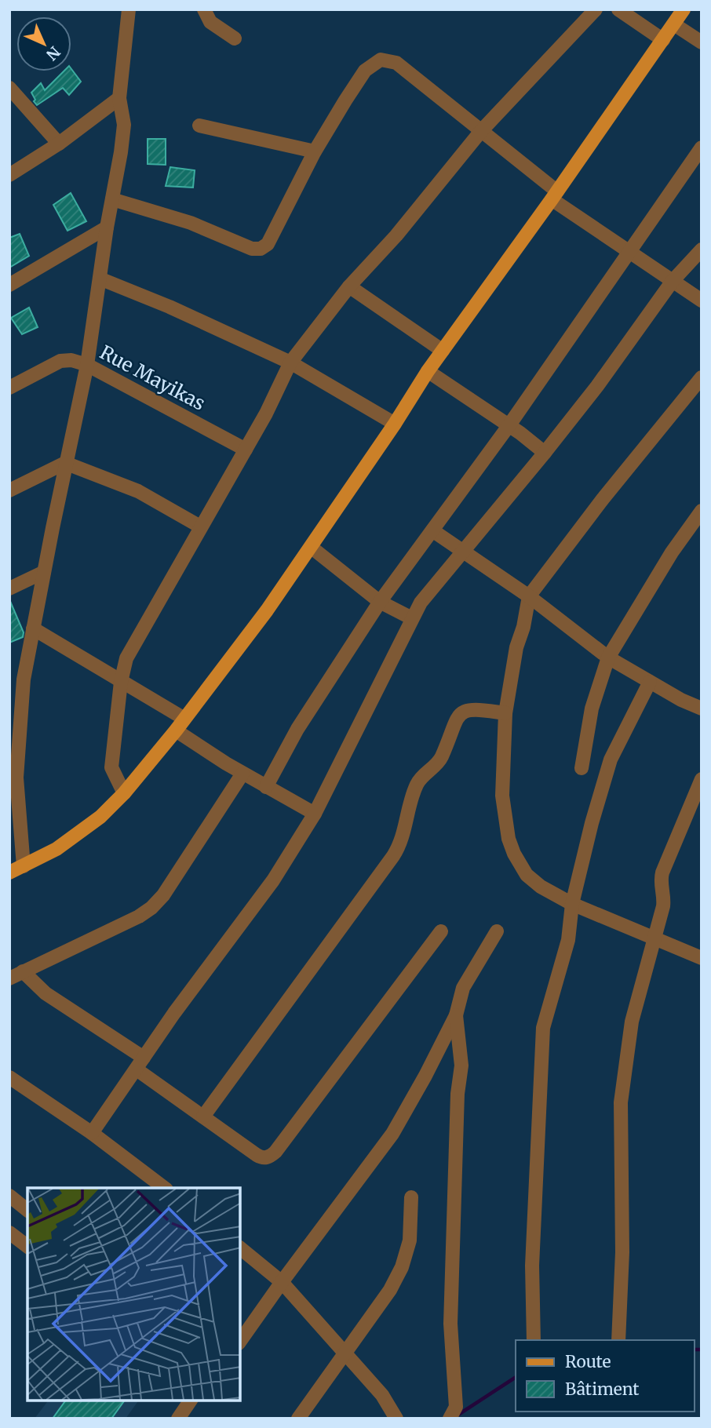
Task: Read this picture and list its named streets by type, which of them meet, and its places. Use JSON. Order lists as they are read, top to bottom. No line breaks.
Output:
{"streets":{"street":["Rue Mayikas"]},"legend":["Route","Bâtiment"],"north":"bottom right"}
